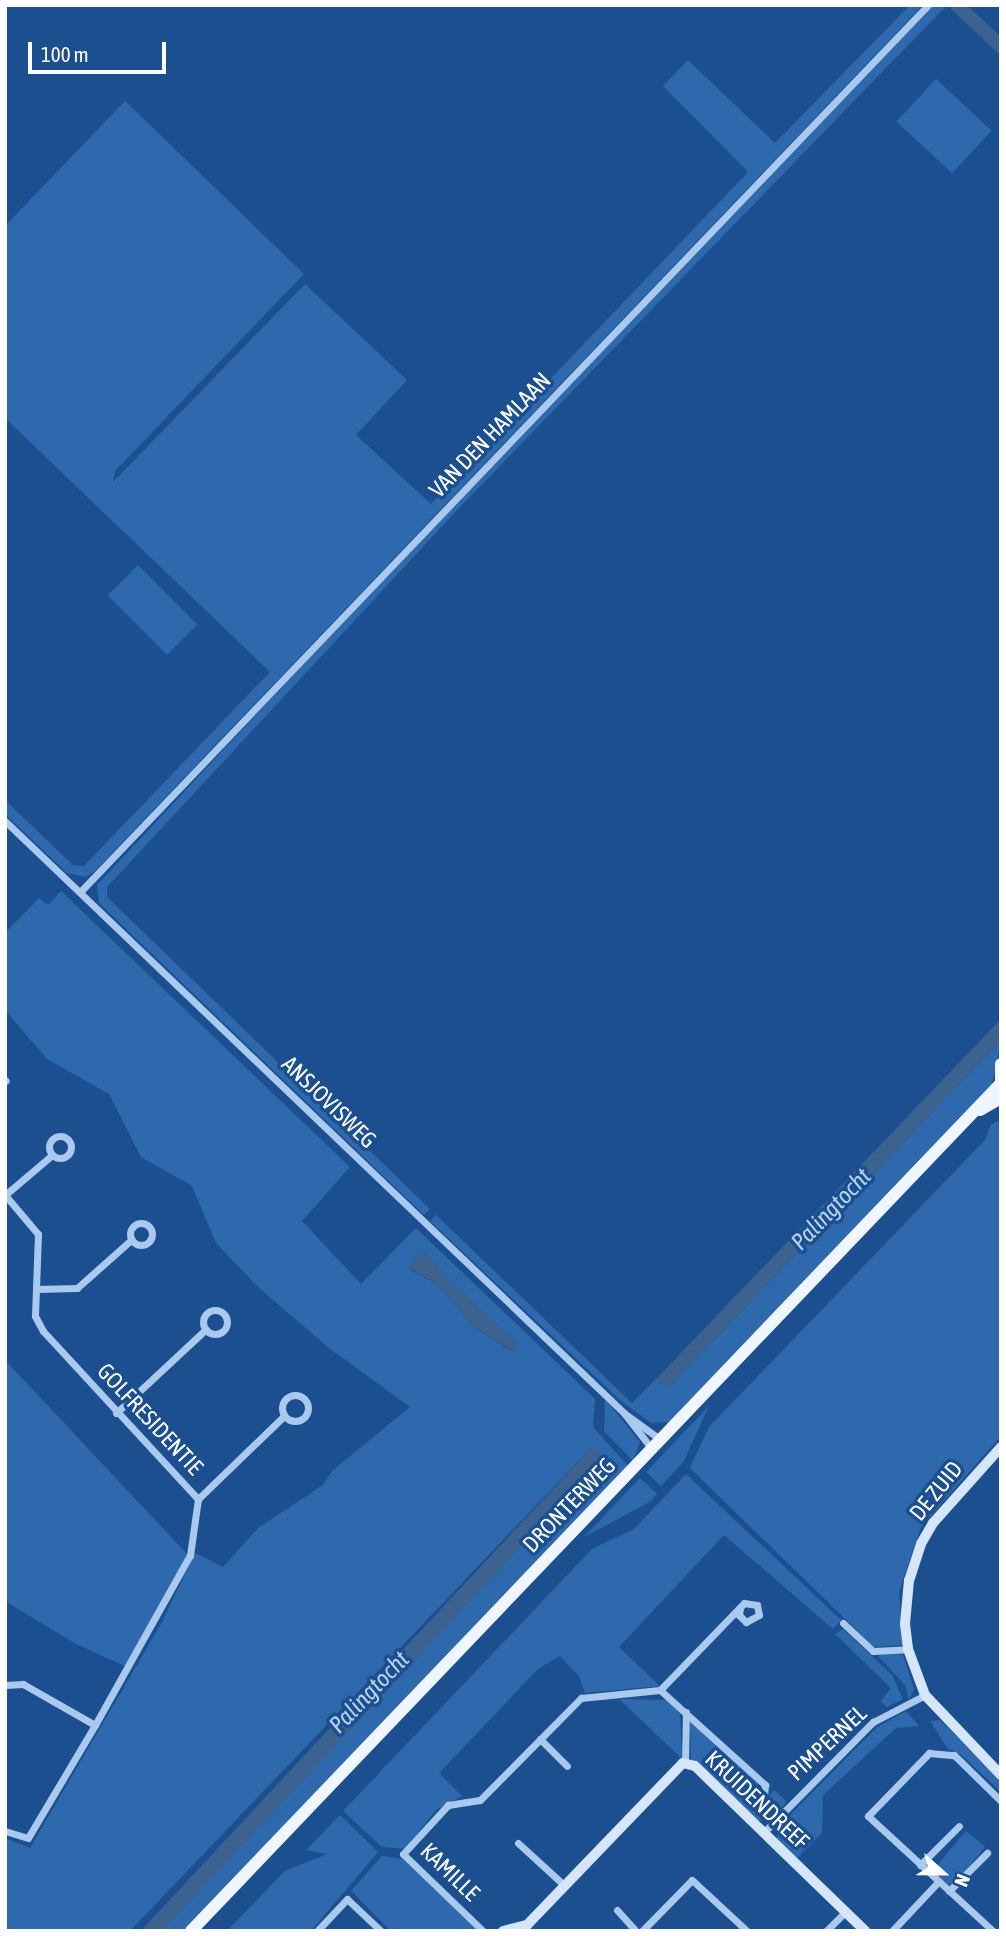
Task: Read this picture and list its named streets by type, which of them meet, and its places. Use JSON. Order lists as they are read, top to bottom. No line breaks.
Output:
{"streets":{"main road":["DRONTERWEG"],"street":["VAN DEN HAMLAAN","ANSJOVISWEG","GOLFRESIDENTIE","DE ZUID","PIMPERNEL","KRUIDENDREEF","KAMILLE"]},"crossings":[["VAN DEN HAMLAAN","ANSJOVISWEG"],["ANSJOVISWEG","DRONTERWEG"],["DE ZUID","PIMPERNEL"],["PIMPERNEL","KRUIDENDREEF"]],"water":["Palingtocht"],"scale_bar":"100 m","north":"right"}
